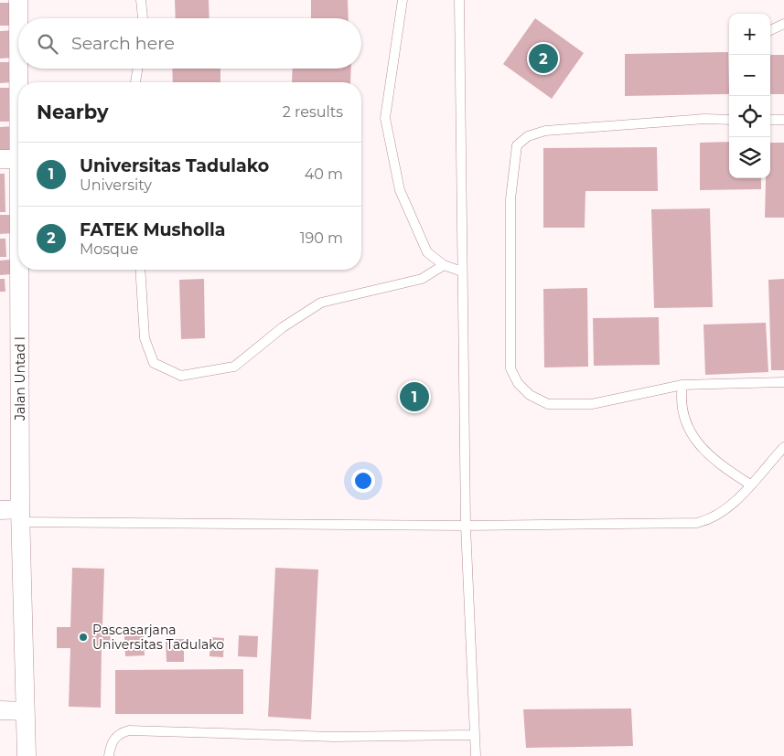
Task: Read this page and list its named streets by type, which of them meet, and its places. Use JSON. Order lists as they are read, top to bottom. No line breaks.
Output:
{"streets":{"street":["Jalan Untad I"]},"places":["Pascasarjana Universitas Tadulako"],"page":{"map_buttons":["+","−"],"search":"Search here","pins":["2","1"],"heading":["Nearby","2 results"],"list":[{"mark":"1","name":"Universitas Tadulako","note":"University","value":"40 m"},{"mark":"2","name":"FATEK Musholla","note":"Mosque","value":"190 m"}]}}
